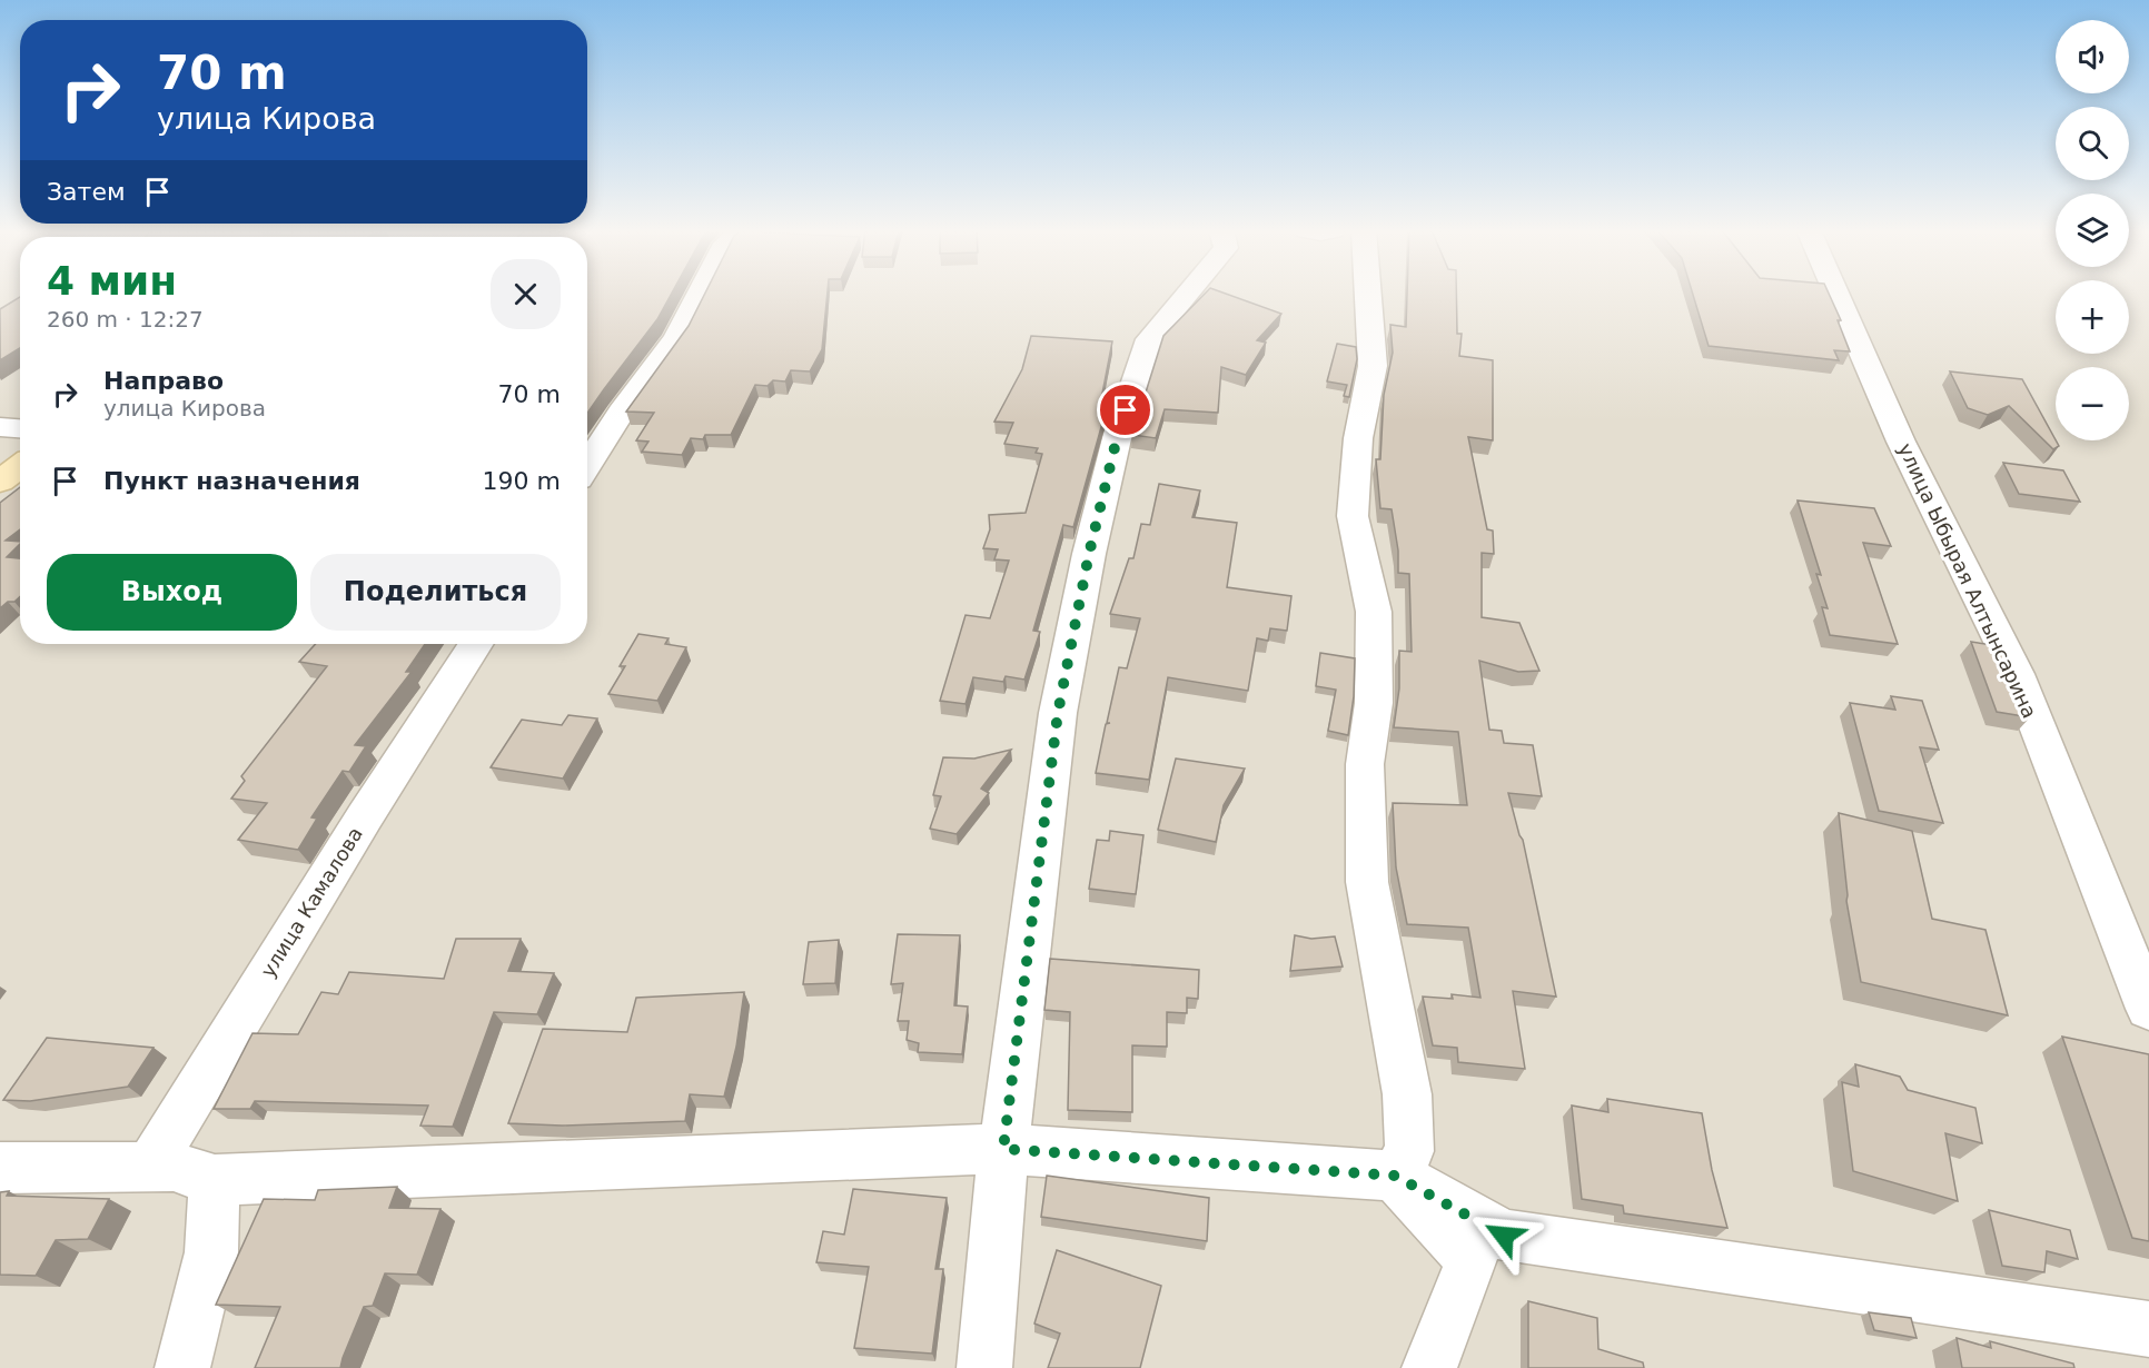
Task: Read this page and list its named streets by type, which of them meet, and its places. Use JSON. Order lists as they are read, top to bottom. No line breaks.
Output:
{"streets":{"street":["улица Ыбырая Алтынсарина","улица Камалова"]},"page":{"map_buttons":["+","−"],"turn":["70 m","улица Кирова"],"then":"Затем","heading":["4 мин","260 m · 12:27"],"list":[{"name":"Направо","note":"улица Кирова","value":"70 m"},{"name":"Пункт назначения","value":"190 m"}],"buttons":["Выход","Поделиться"]}}
